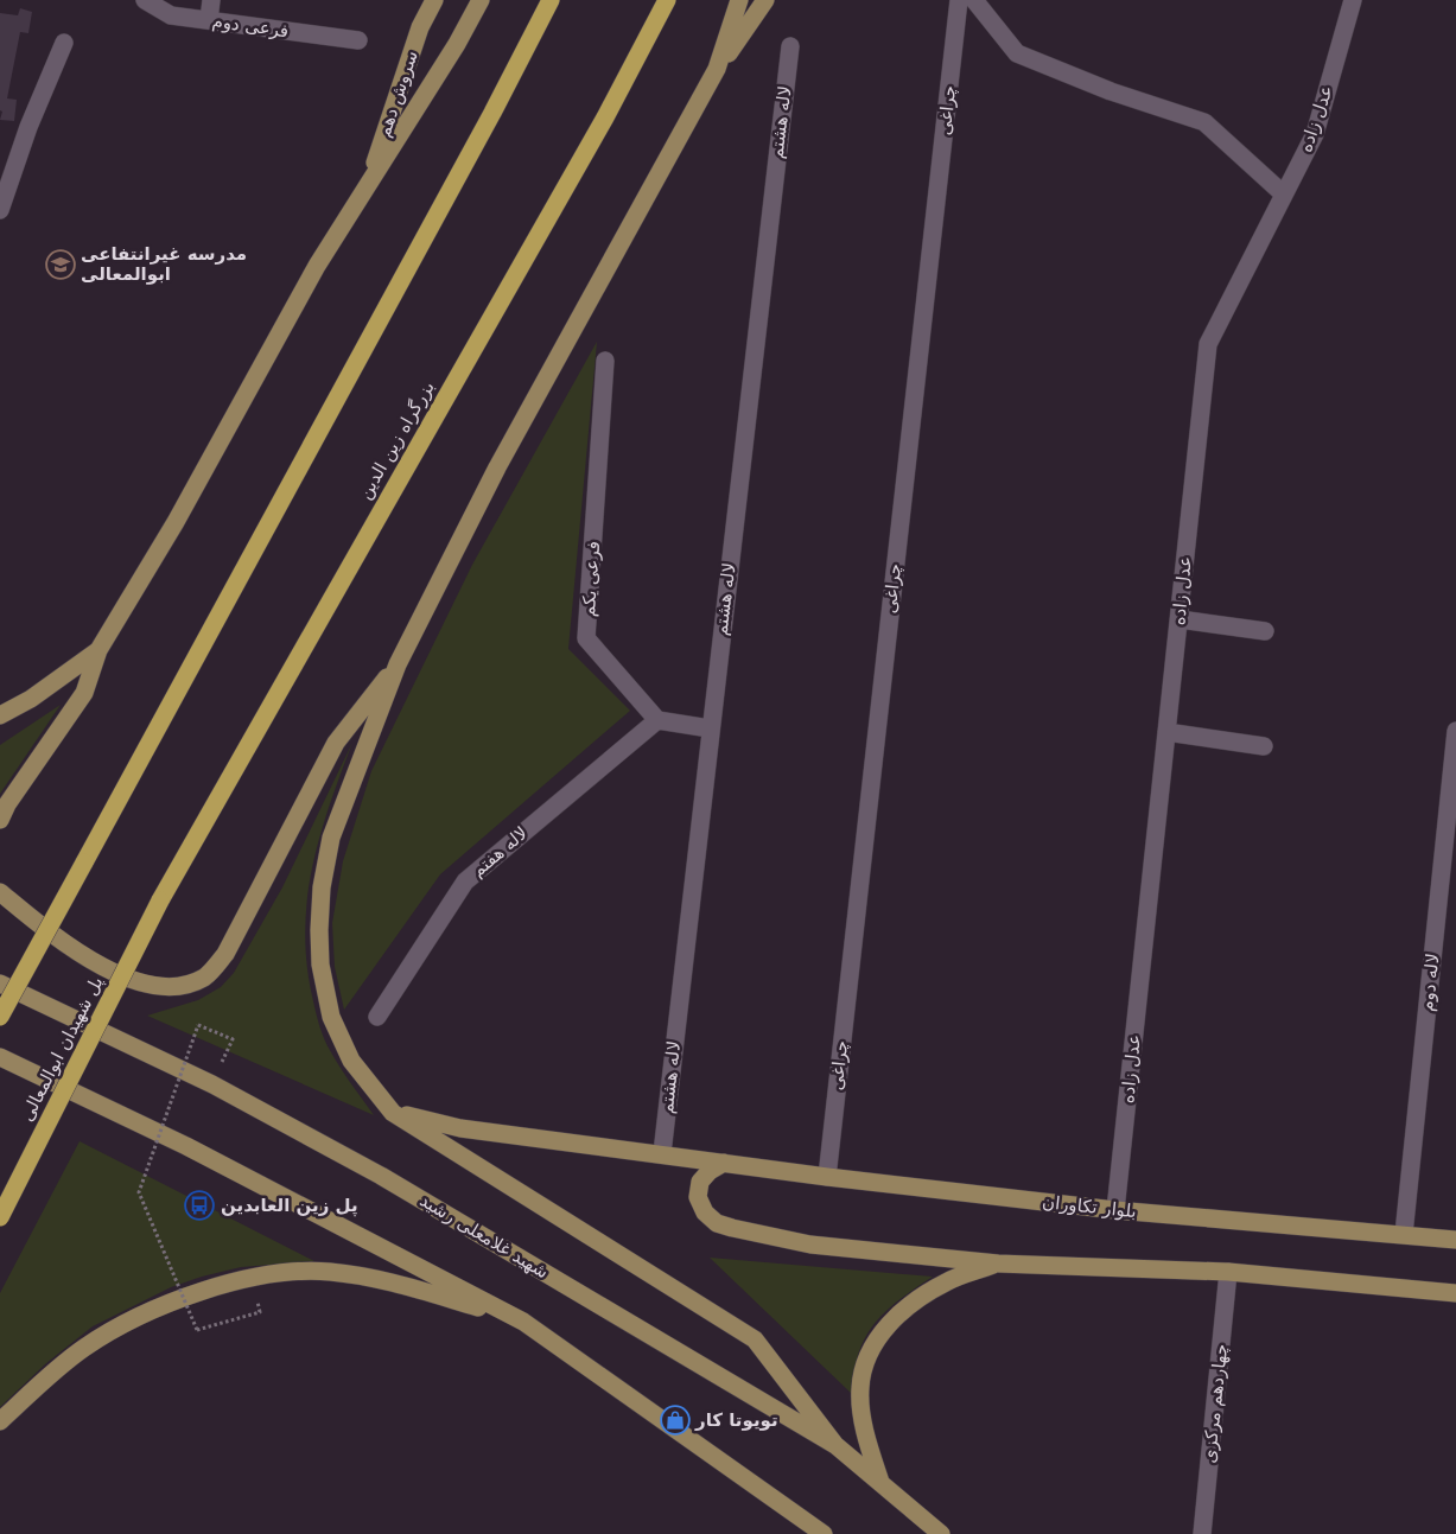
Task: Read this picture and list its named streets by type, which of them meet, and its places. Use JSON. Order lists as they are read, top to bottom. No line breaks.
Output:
{"streets":{"highway":["بزرگراه زین الدین","پل شهیدان ابوالمعالی"],"main road":["سروش دهم","بلوار تکاوران","شهید غلامعلی رشید"],"street":["فرعی دوم","چراغی","عدل زاده","لاله هشتم","فرعی یکم","لاله هفتم","لاله دوم","چهاردهم مرکزی"]},"crossings":[["چراغی","بلوار تکاوران"],["عدل زاده","بلوار تکاوران"],["لاله هشتم","بلوار تکاوران"],["بزرگراه زین الدین","پل شهیدان ابوالمعالی"],["فرعی یکم","لاله هفتم"],["لاله دوم","بلوار تکاوران"]],"places":{"school or university":["مدرسه غیرانتفاعی ابوالمعالی"],"bus stop":["پل زین العابدین"],"shop":["تویوتا کار"]}}
